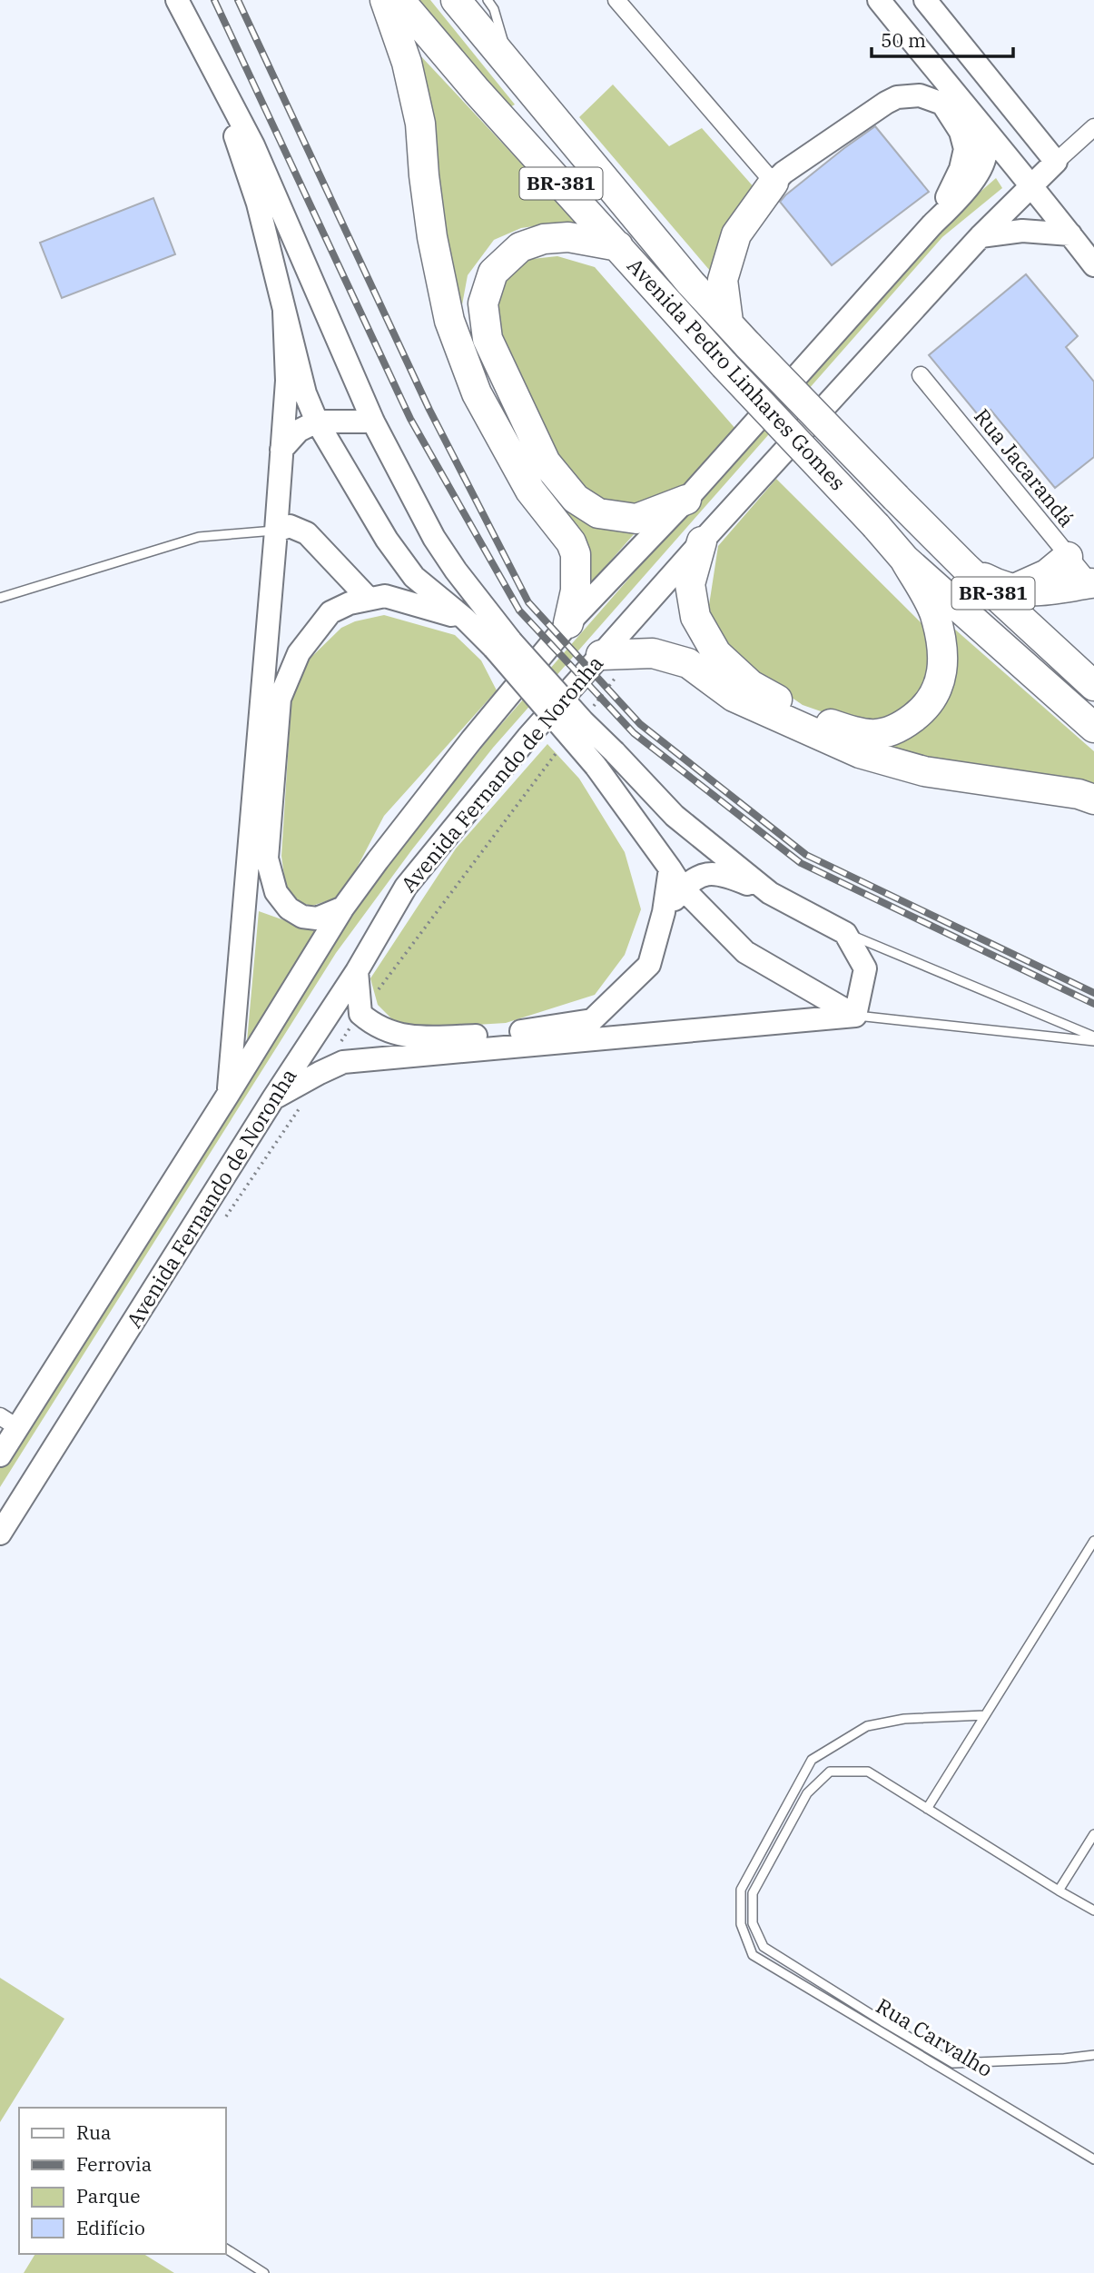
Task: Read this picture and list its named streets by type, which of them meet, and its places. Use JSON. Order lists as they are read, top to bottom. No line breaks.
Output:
{"streets":{"highway":["BR-381","Avenida Pedro Linhares Gomes"],"main road":["Avenida Fernando de Noronha"],"street":["Rua Jacarandá"],"lane":["Rua Carvalho"]},"legend":["Rua","Ferrovia","Parque","Edifício"],"scale_bar":"50 m"}
